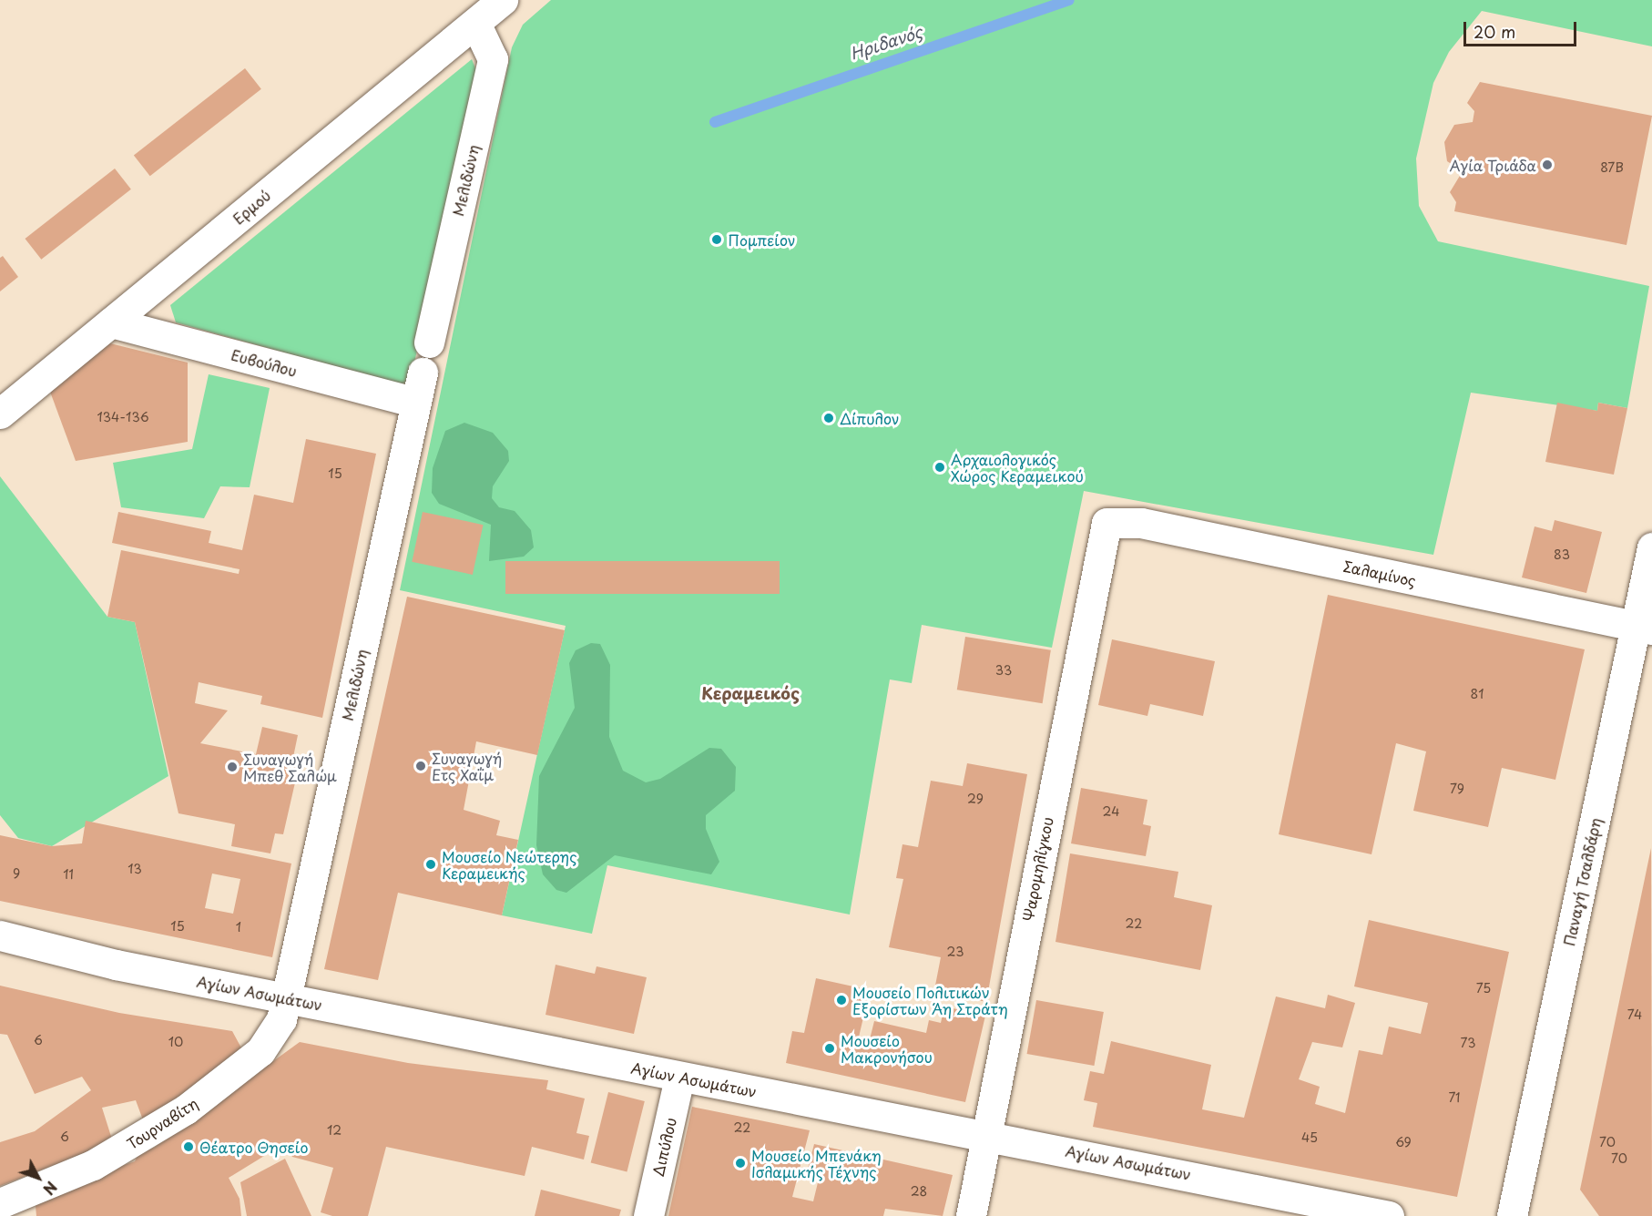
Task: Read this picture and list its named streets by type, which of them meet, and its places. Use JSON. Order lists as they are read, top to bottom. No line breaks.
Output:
{"streets":{"street":["Μελιδώνη","Ερμού","Ευβούλου","Σαλαμίνος","Ψαρομηλίγκου","Παναγή Τσαλδάρη","Αγίων Ασωμάτων","Τουρναβίτη","Διπύλου"]},"crossings":[["Μελιδώνη","Ερμού"],["Μελιδώνη","Ευβούλου"],["Μελιδώνη","Αγίων Ασωμάτων"],["Μελιδώνη","Τουρναβίτη"],["Ερμού","Ευβούλου"],["Σαλαμίνος","Ψαρομηλίγκου"],["Σαλαμίνος","Παναγή Τσαλδάρη"],["Ψαρομηλίγκου","Αγίων Ασωμάτων"],["Αγίων Ασωμάτων","Τουρναβίτη"],["Αγίων Ασωμάτων","Διπύλου"]],"districts":["Κεραμεικός"],"water":["Ηριδανός"],"places":["Αγία Τριάδα","Πομπείον","Δίπυλον","Αρχαιολογικός Χώρος Κεραμεικού","Συναγωγή Ετς Χαΐμ","Συναγωγή Μπεθ Σαλώμ","Μουσείο Νεώτερης Κεραμεικής","Μουσείο Πολιτικών Εξορίστων Άη Στράτη","Μουσείο Μακρονήσου","Θέατρο Θησείο","Μουσείο Μπενάκη Ισλαμικής Τέχνης"],"house_numbers":["87Β","134-136","15","83","33","81","79","29","24","13","9","11","22","15","1","23","75","74","6","10","73","71","22","12","6","45","69","70","70","28"],"scale_bar":"20 m","north":"bottom right"}
